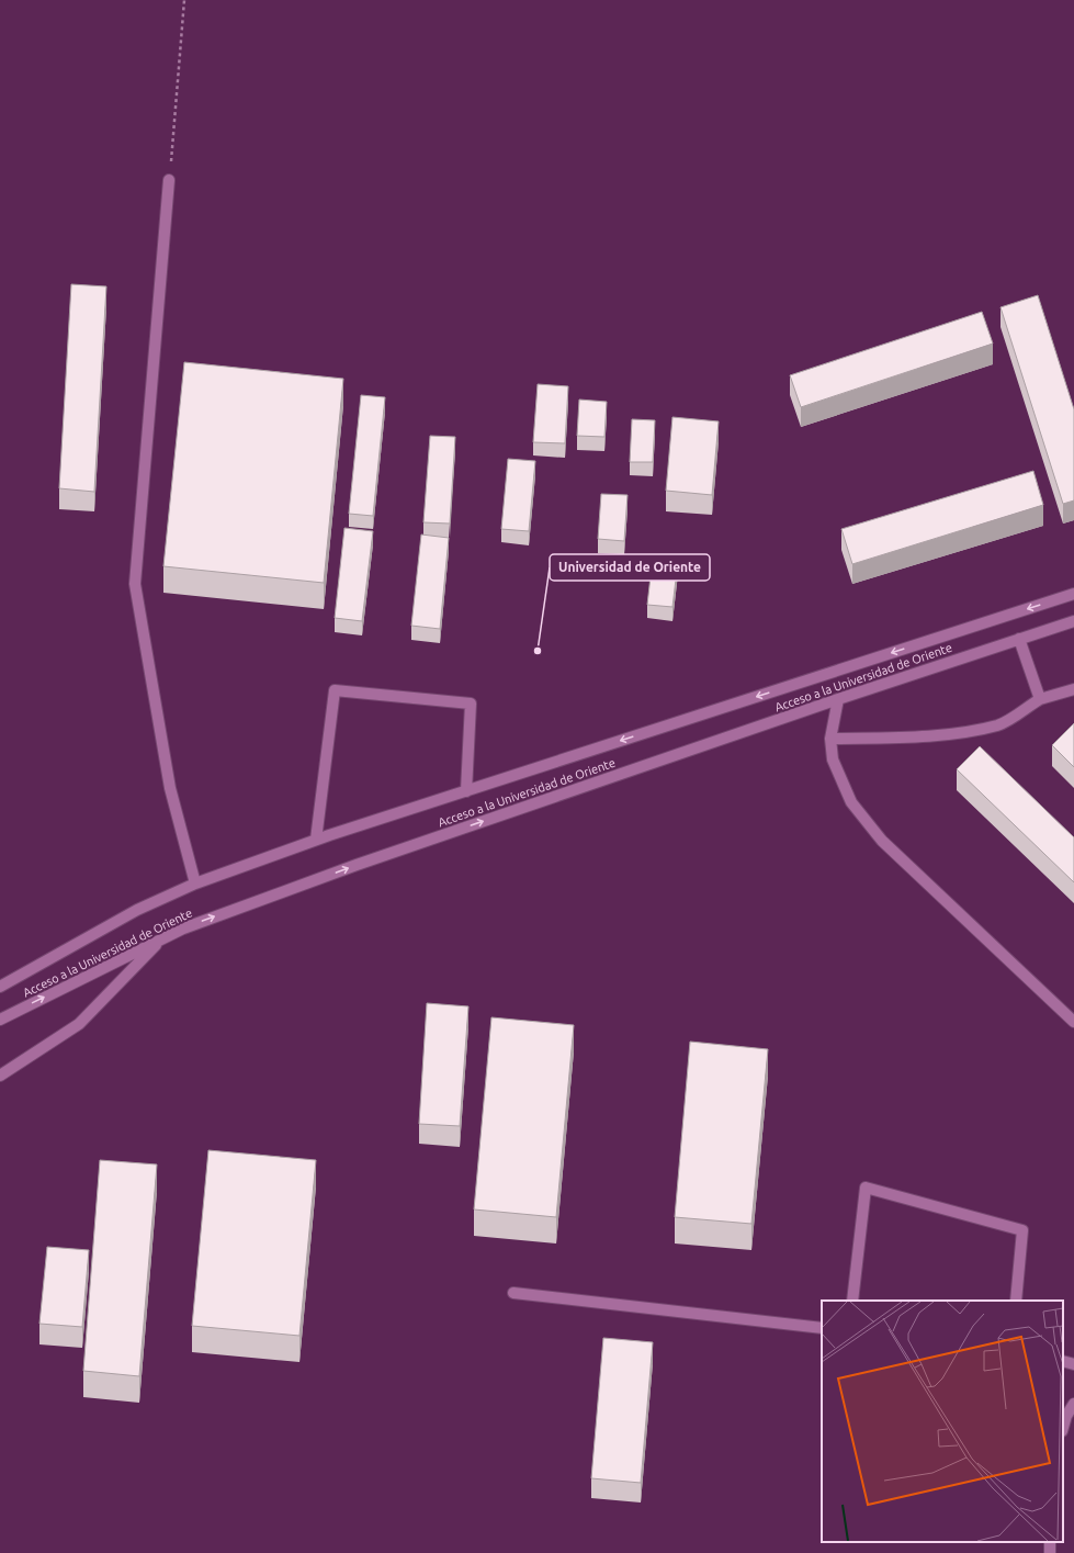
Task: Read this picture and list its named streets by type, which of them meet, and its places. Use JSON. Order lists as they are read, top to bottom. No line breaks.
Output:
{"streets":{"lane":["Acceso a la Universidad de Oriente"]},"places":["Universidad de Oriente"]}
